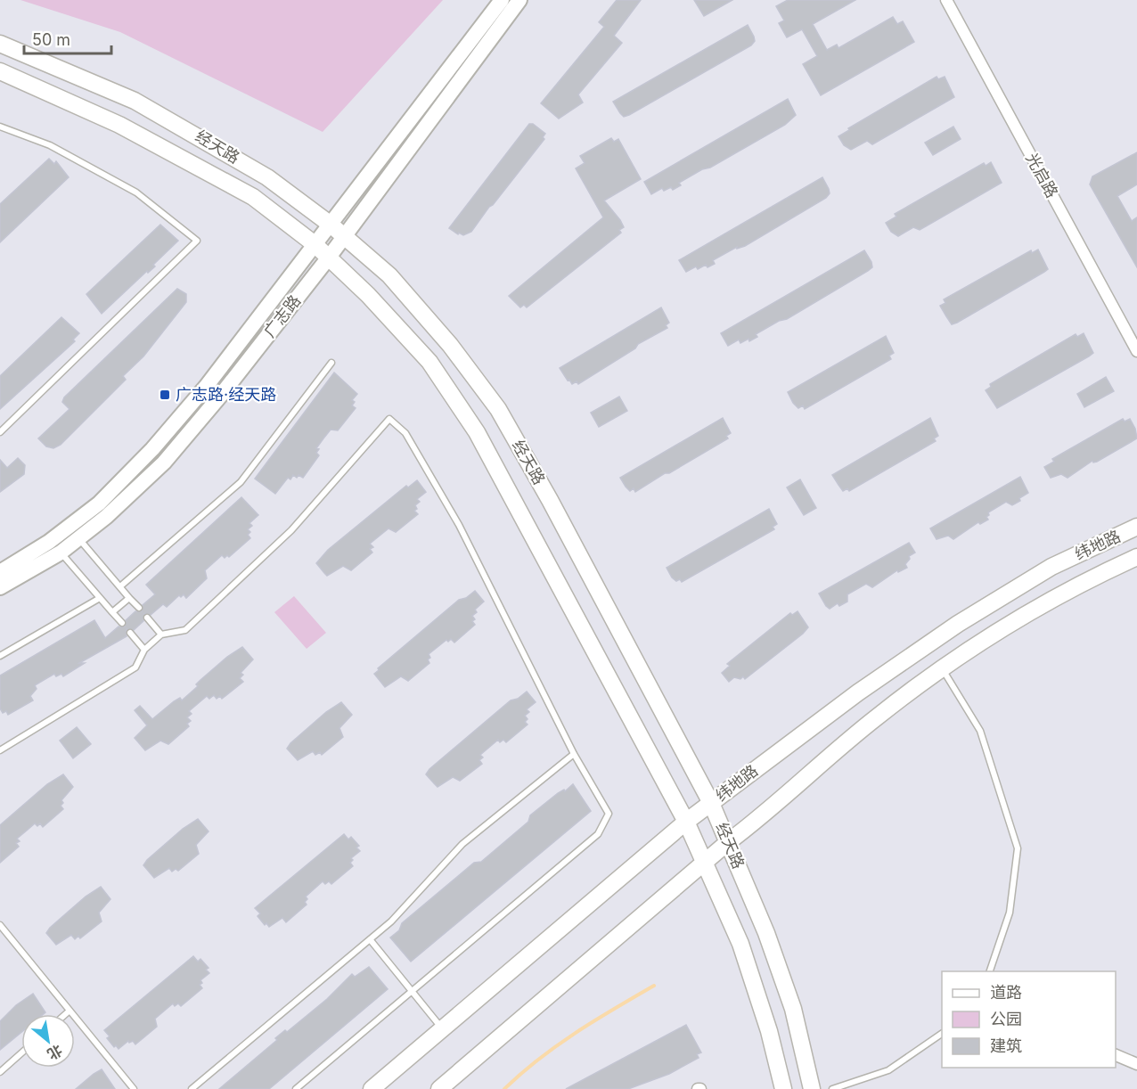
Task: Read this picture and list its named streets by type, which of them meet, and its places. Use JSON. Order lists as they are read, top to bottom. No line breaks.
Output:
{"streets":{"main road":["经天路","纬地路"],"street":["光启路","广志路"]},"crossings":[["经天路","广志路"],["经天路","纬地路"]],"places":{"transit":["广志路·经天路"]},"legend":["道路","公园","建筑"],"scale_bar":"50 m","north":"bottom right"}
